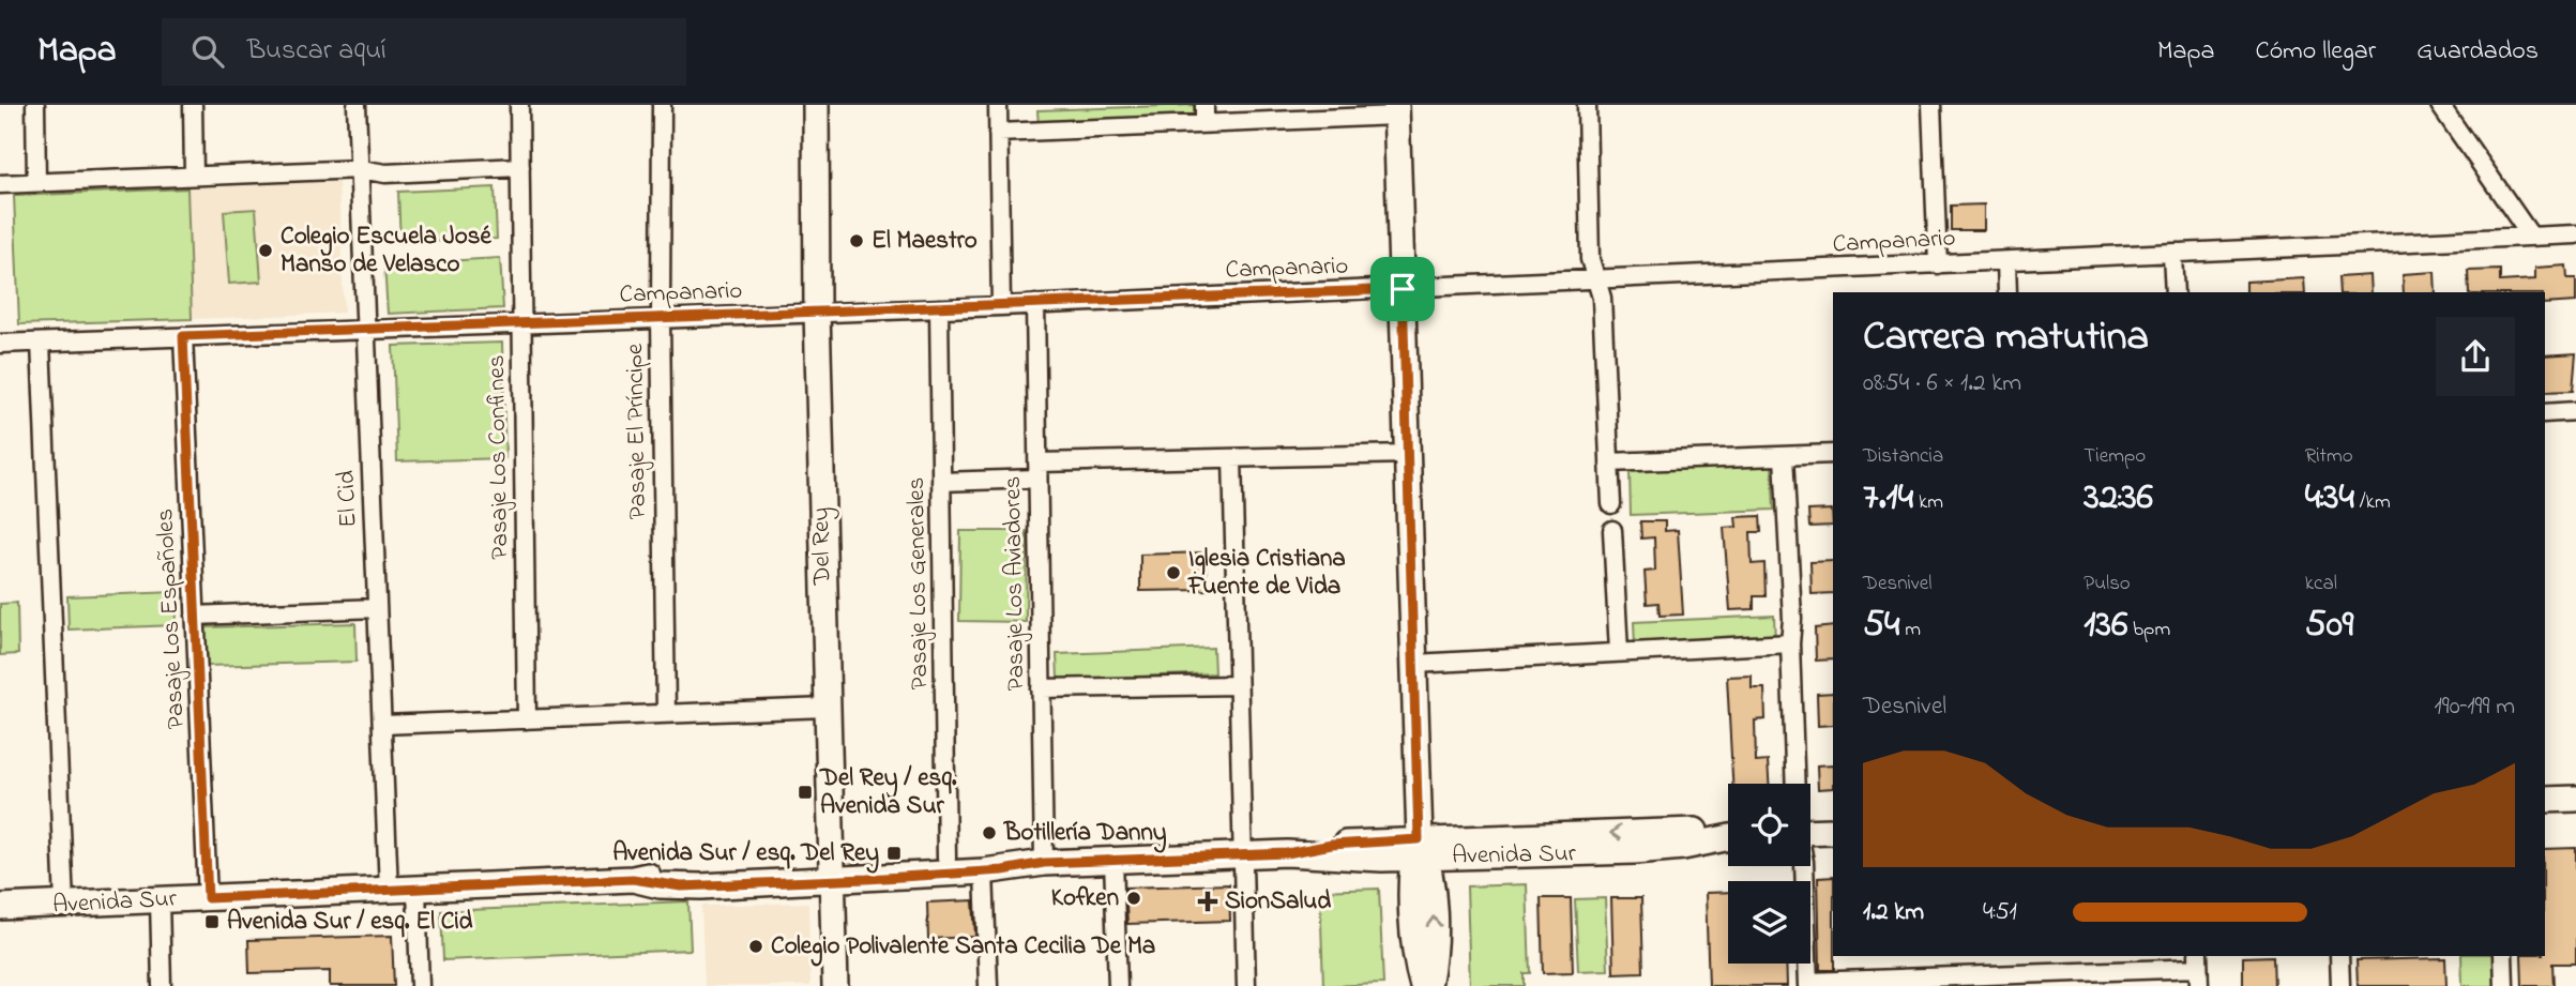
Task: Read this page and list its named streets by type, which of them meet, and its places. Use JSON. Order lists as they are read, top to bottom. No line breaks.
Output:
{"streets":{"street":["Campanario","Pasaje El Príncipe","Pasaje Los Confines","El Cid","Del Rey","Pasaje Los Generales","Pasaje Los Aviadores","Pasaje Los Españoles","Avenida Sur"]},"crossings":[["Campanario","Pasaje El Príncipe"],["Campanario","Pasaje Los Confines"],["Campanario","El Cid"],["Campanario","Del Rey"],["Campanario","Pasaje Los Generales"],["Campanario","Pasaje Los Aviadores"],["Campanario","Pasaje Los Españoles"],["El Cid","Avenida Sur"],["Del Rey","Avenida Sur"],["Pasaje Los Generales","Avenida Sur"],["Pasaje Los Aviadores","Avenida Sur"],["Pasaje Los Españoles","Avenida Sur"]],"places":{"other":["El Maestro","Colegio Escuela José Manso de Velasco","Iglesia Cristiana Fuente de Vida","Botillería Danny","Kofken","Colegio Polivalente Santa Cecilia De Ma"],"transit":["Del Rey / esq. Avenida Sur","Avenida Sur / esq. Del Rey","Avenida Sur / esq. El Cid"],"health":["SionSalud"]},"page":{"header":"Mapa","search":"Buscar aquí","nav":["Mapa","Cómo llegar","Guardados"],"heading":["Carrera matutina","08:54 · 6 × 1.2 km"],"stats":[["Distancia","7.14 km"],["Tiempo","32:36"],["Ritmo","4:34 /km"],["Desnivel","54 m"],["Pulso","136 bpm"],["kcal","509"]],"chart":["Desnivel","190–199 m"],"list":[{"name":"1.2 km","note":"4:51"}]}}
